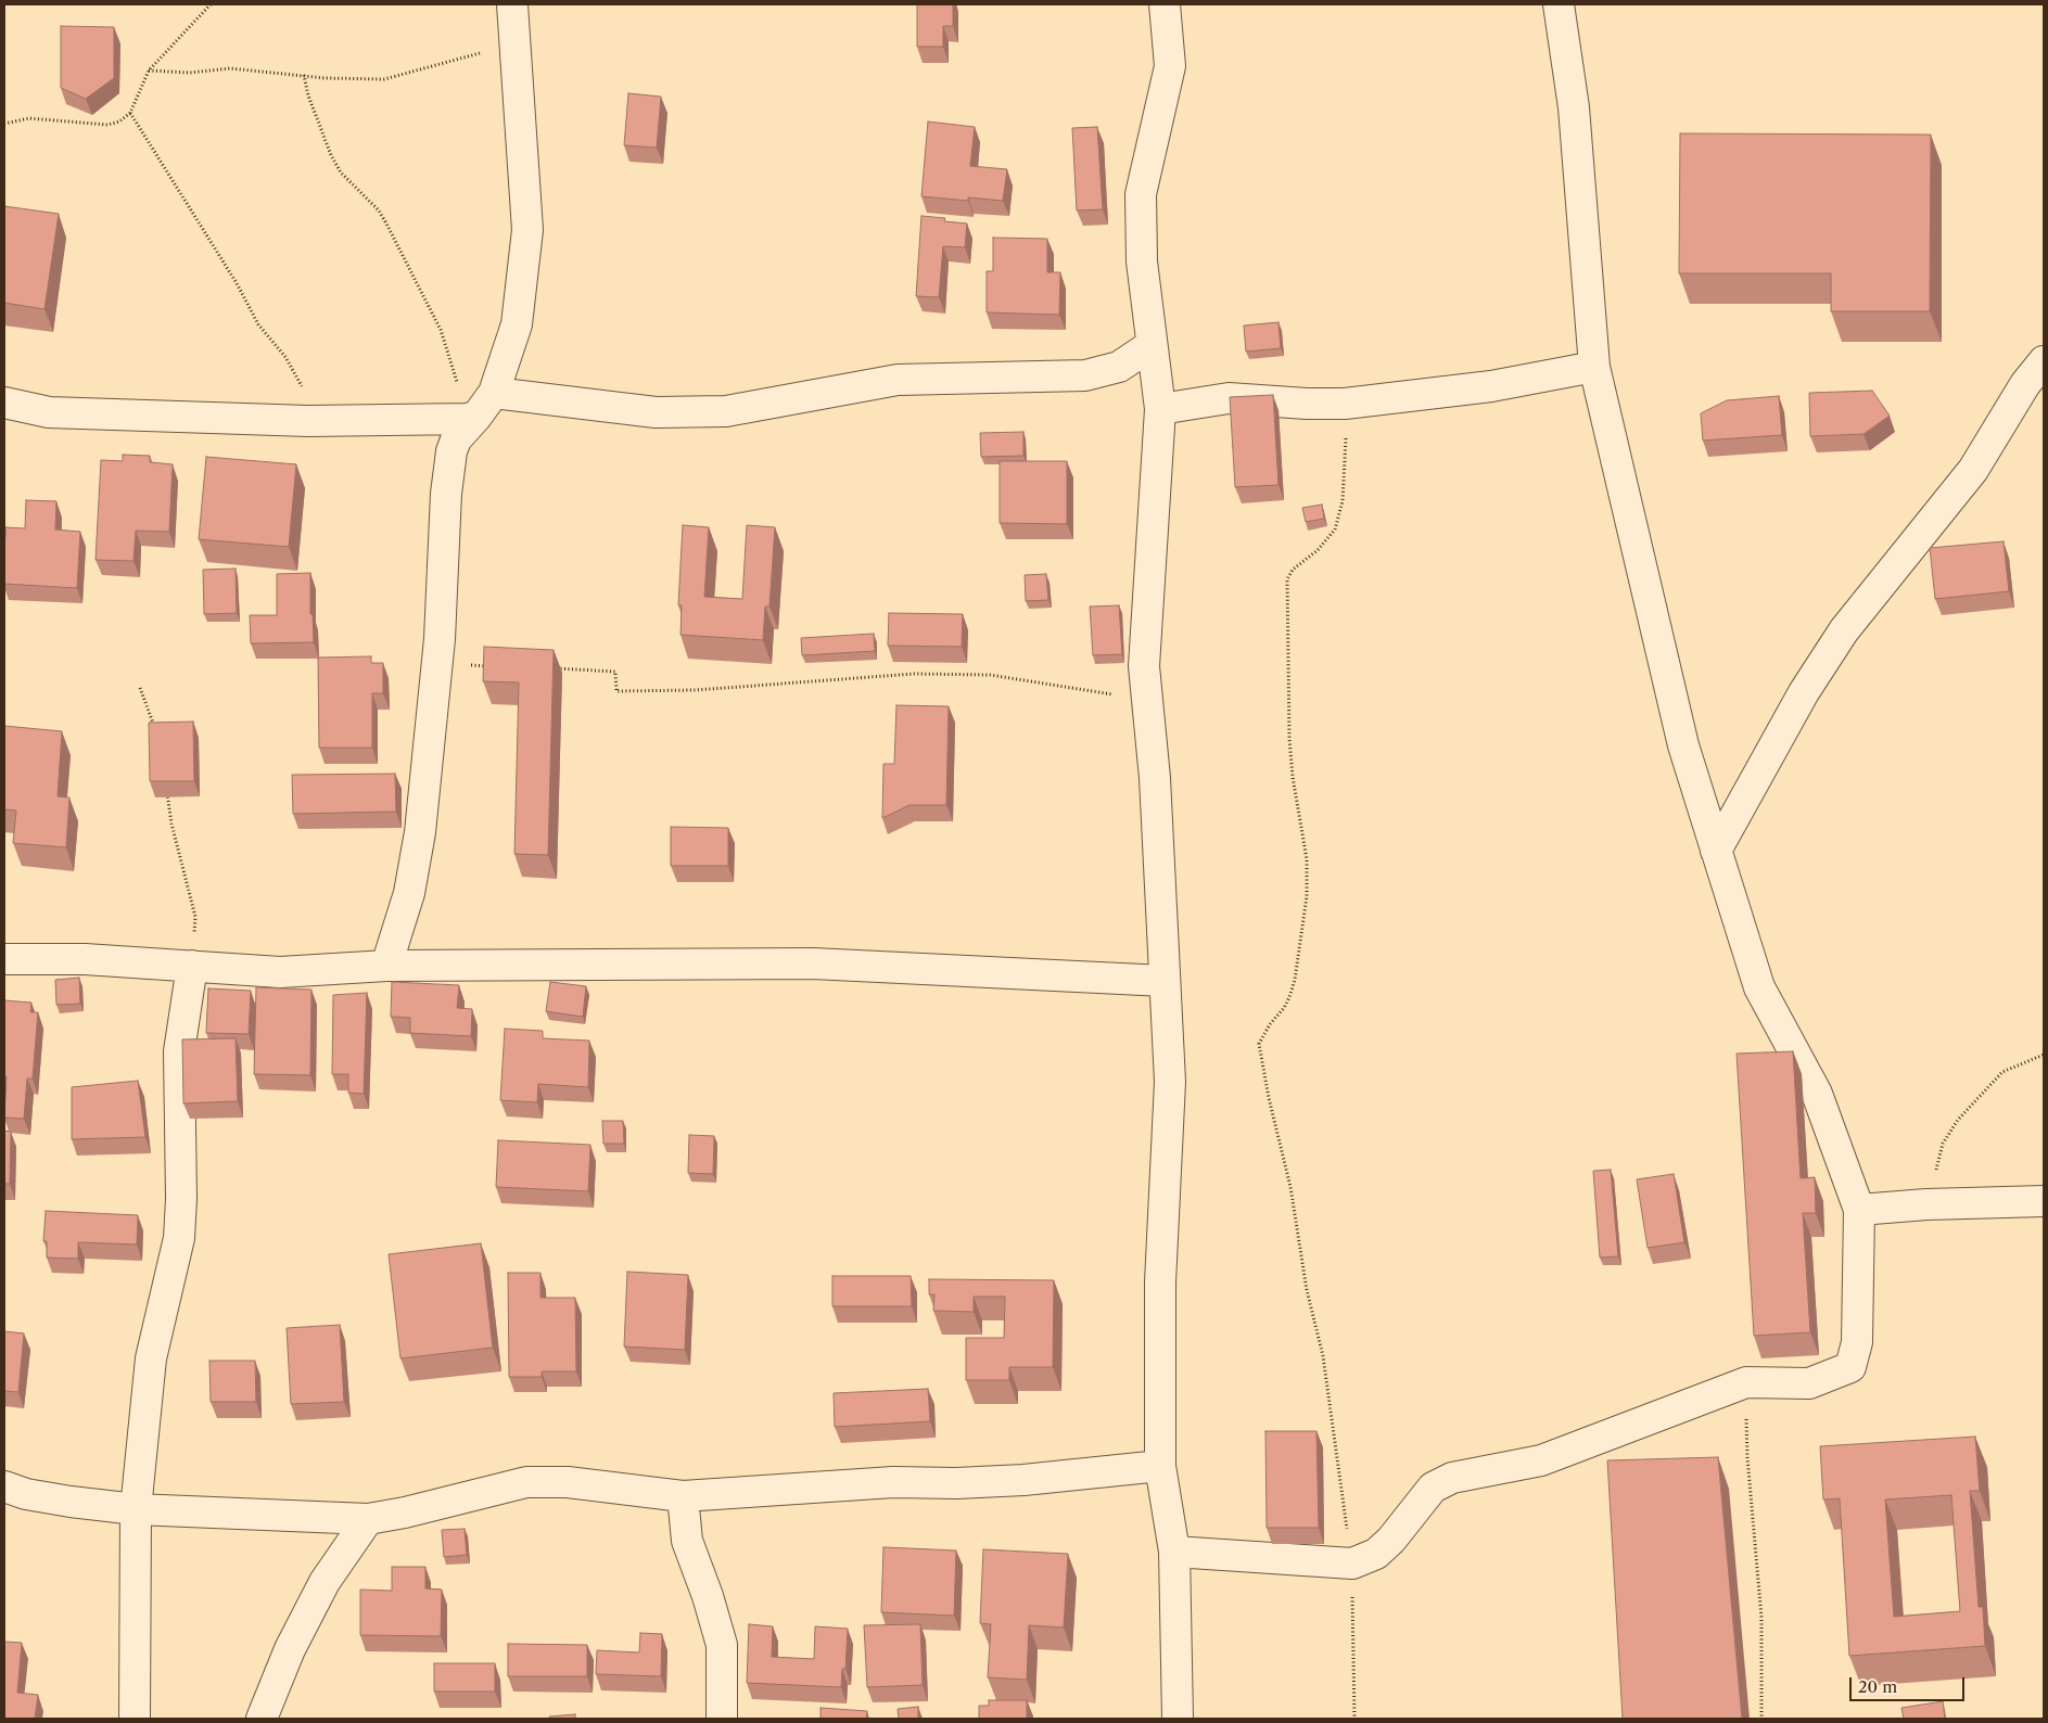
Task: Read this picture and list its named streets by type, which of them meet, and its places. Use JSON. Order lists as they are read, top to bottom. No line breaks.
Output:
{"scale_bar":"20 m"}
